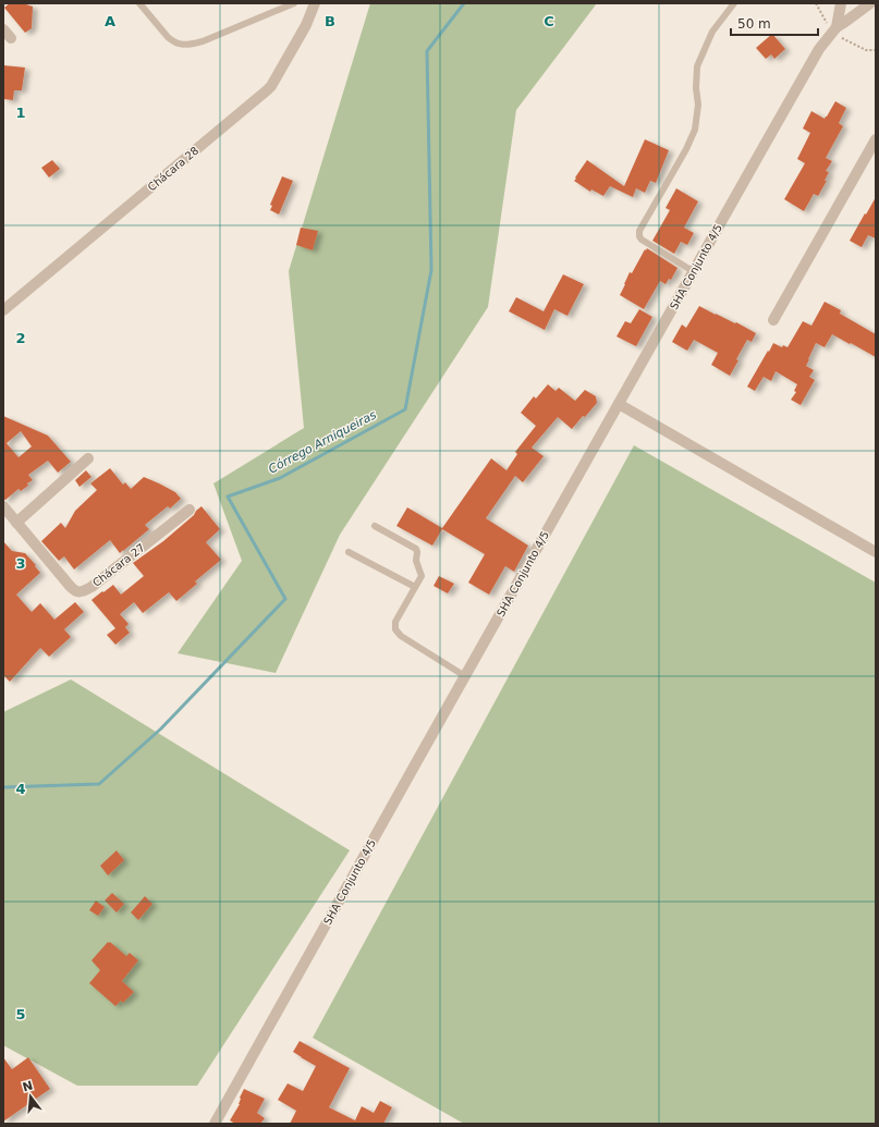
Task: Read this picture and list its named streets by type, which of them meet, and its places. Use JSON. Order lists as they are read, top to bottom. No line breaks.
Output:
{"streets":{"street":["Chácara 28","SHA Conjunto 4/5","Chácara 27"]},"water":["Córrego Arniqueiras"],"scale_bar":"50 m","north":"top","grid":{"columns":["A","B","C"],"rows":["1","2","3","4","5"]}}
